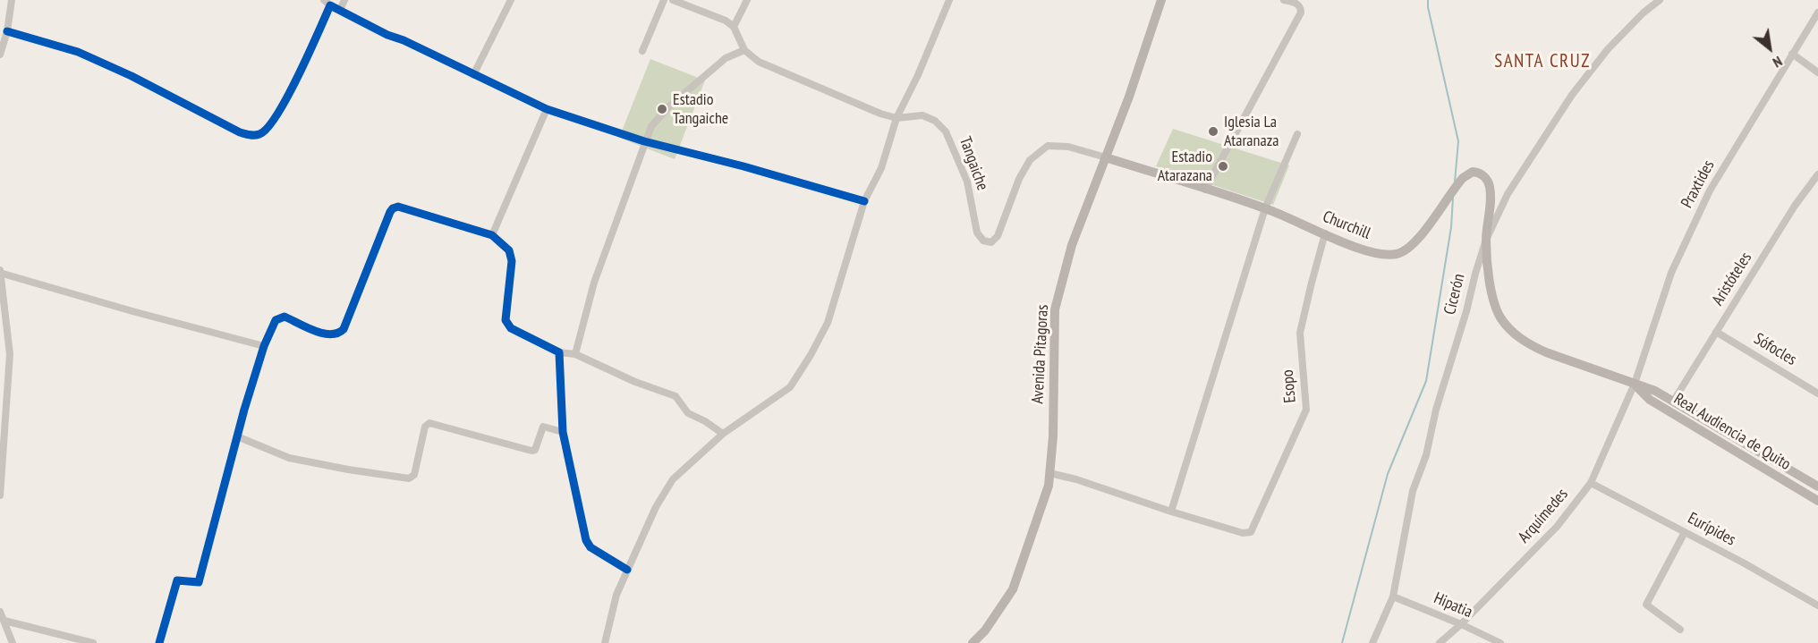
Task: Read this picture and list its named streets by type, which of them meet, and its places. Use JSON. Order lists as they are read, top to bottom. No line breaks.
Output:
{"streets":{"main road":["Churchill","Avenida Pitagoras","Real Audiencia de Quito"],"street":["Tangaiche","Praxtides","Aristóteles","Cicerón","Sófocles","Esopo","Arquímedes","Eurípides","Hipatia"]},"crossings":[["Tangaiche","Churchill"],["Tangaiche","Avenida Pitagoras"],["Praxtides","Real Audiencia de Quito"],["Praxtides","Arquímedes"],["Churchill","Cicerón"],["Churchill","Avenida Pitagoras"],["Churchill","Esopo"],["Churchill","Real Audiencia de Quito"],["Aristóteles","Sófocles"],["Aristóteles","Real Audiencia de Quito"],["Cicerón","Real Audiencia de Quito"],["Cicerón","Hipatia"],["Real Audiencia de Quito","Arquímedes"],["Arquímedes","Eurípides"],["Arquímedes","Hipatia"]],"districts":["SANTA CRUZ"],"places":["Estadio Tangaiche","Iglesia La Ataranaza","Estadio Atarazana"],"north":"bottom right"}
